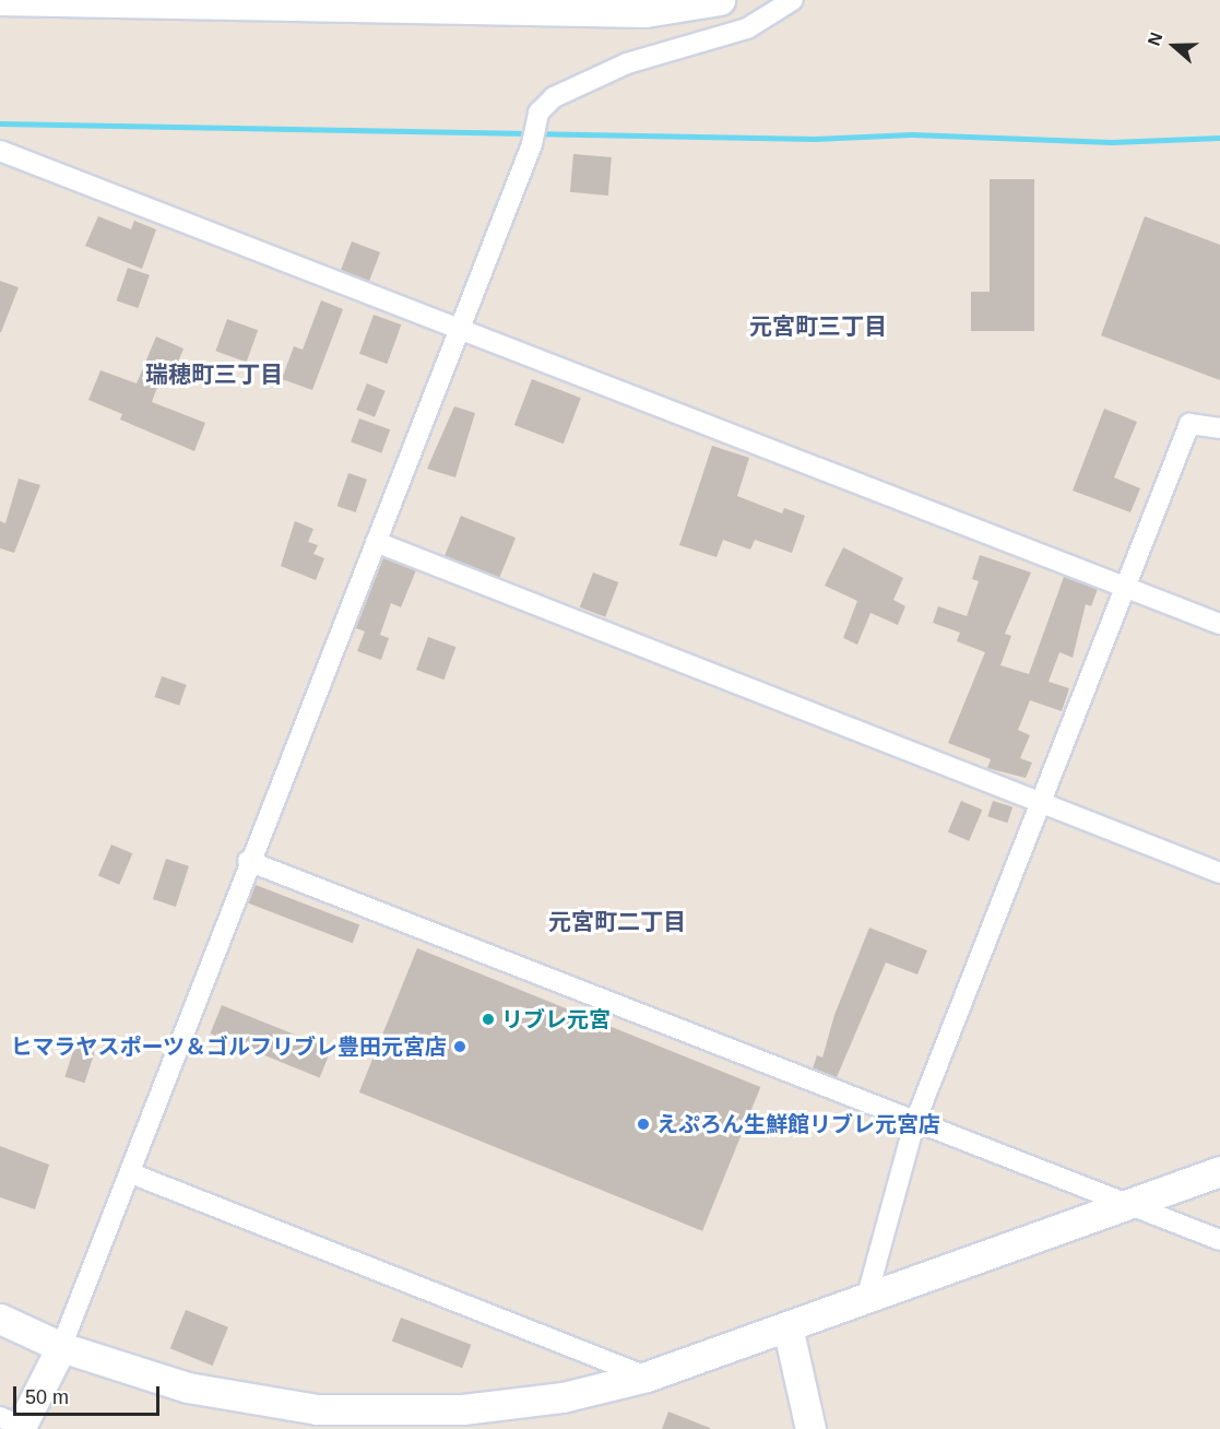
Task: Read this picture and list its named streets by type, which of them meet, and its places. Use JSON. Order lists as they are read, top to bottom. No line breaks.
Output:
{"districts":["元宮町三丁目","瑞穂町三丁目","元宮町二丁目"],"places":["リブレ元宮","ヒマラヤスポーツ＆ゴルフリブレ豊田元宮店","えぷろん生鮮館リブレ元宮店"],"scale_bar":"50 m","north":"left"}
